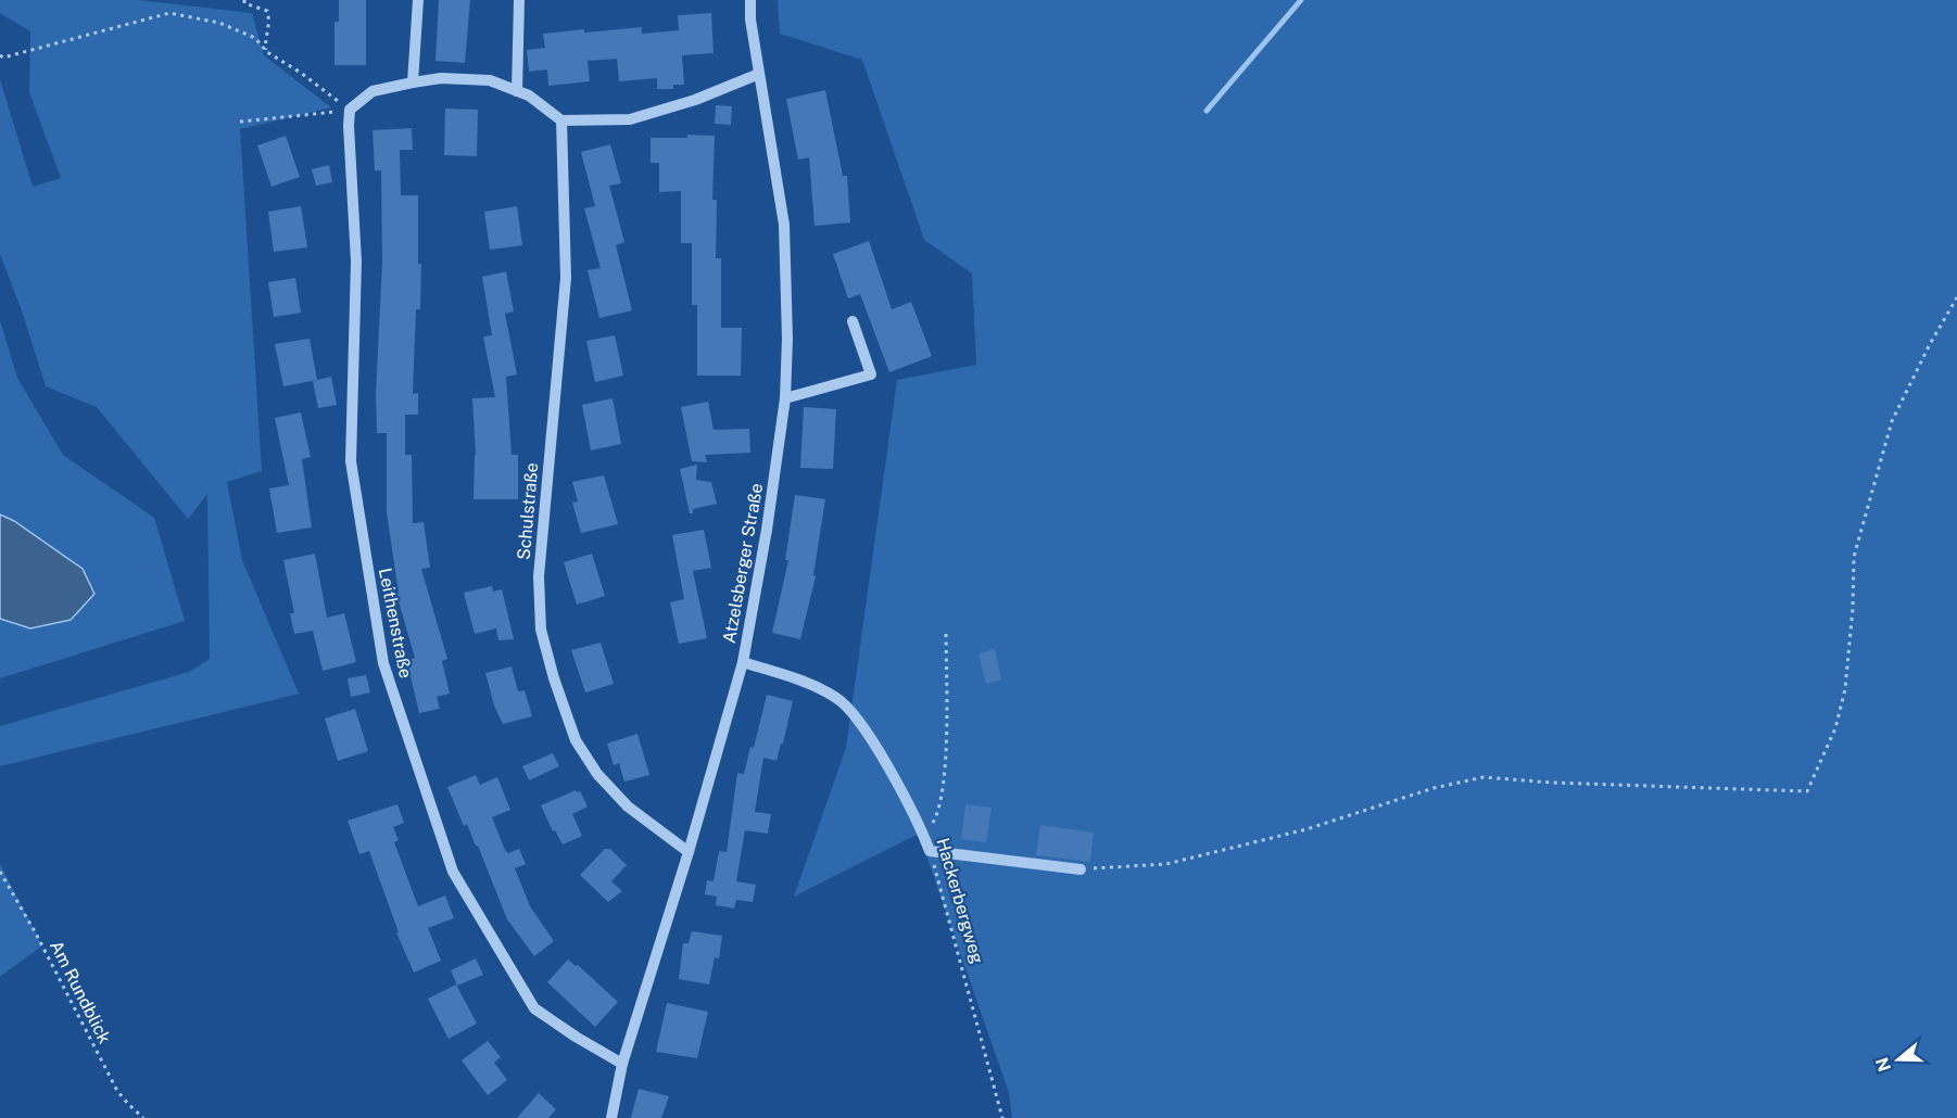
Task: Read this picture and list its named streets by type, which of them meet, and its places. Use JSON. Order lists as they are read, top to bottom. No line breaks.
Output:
{"streets":{"street":["Schulstraße","Atzelsberger Straße","Leithenstraße","Hackerbergweg"],"path":["Am Rundblick"]},"crossings":[["Schulstraße","Atzelsberger Straße"],["Atzelsberger Straße","Leithenstraße"],["Atzelsberger Straße","Hackerbergweg"]],"north":"left"}
